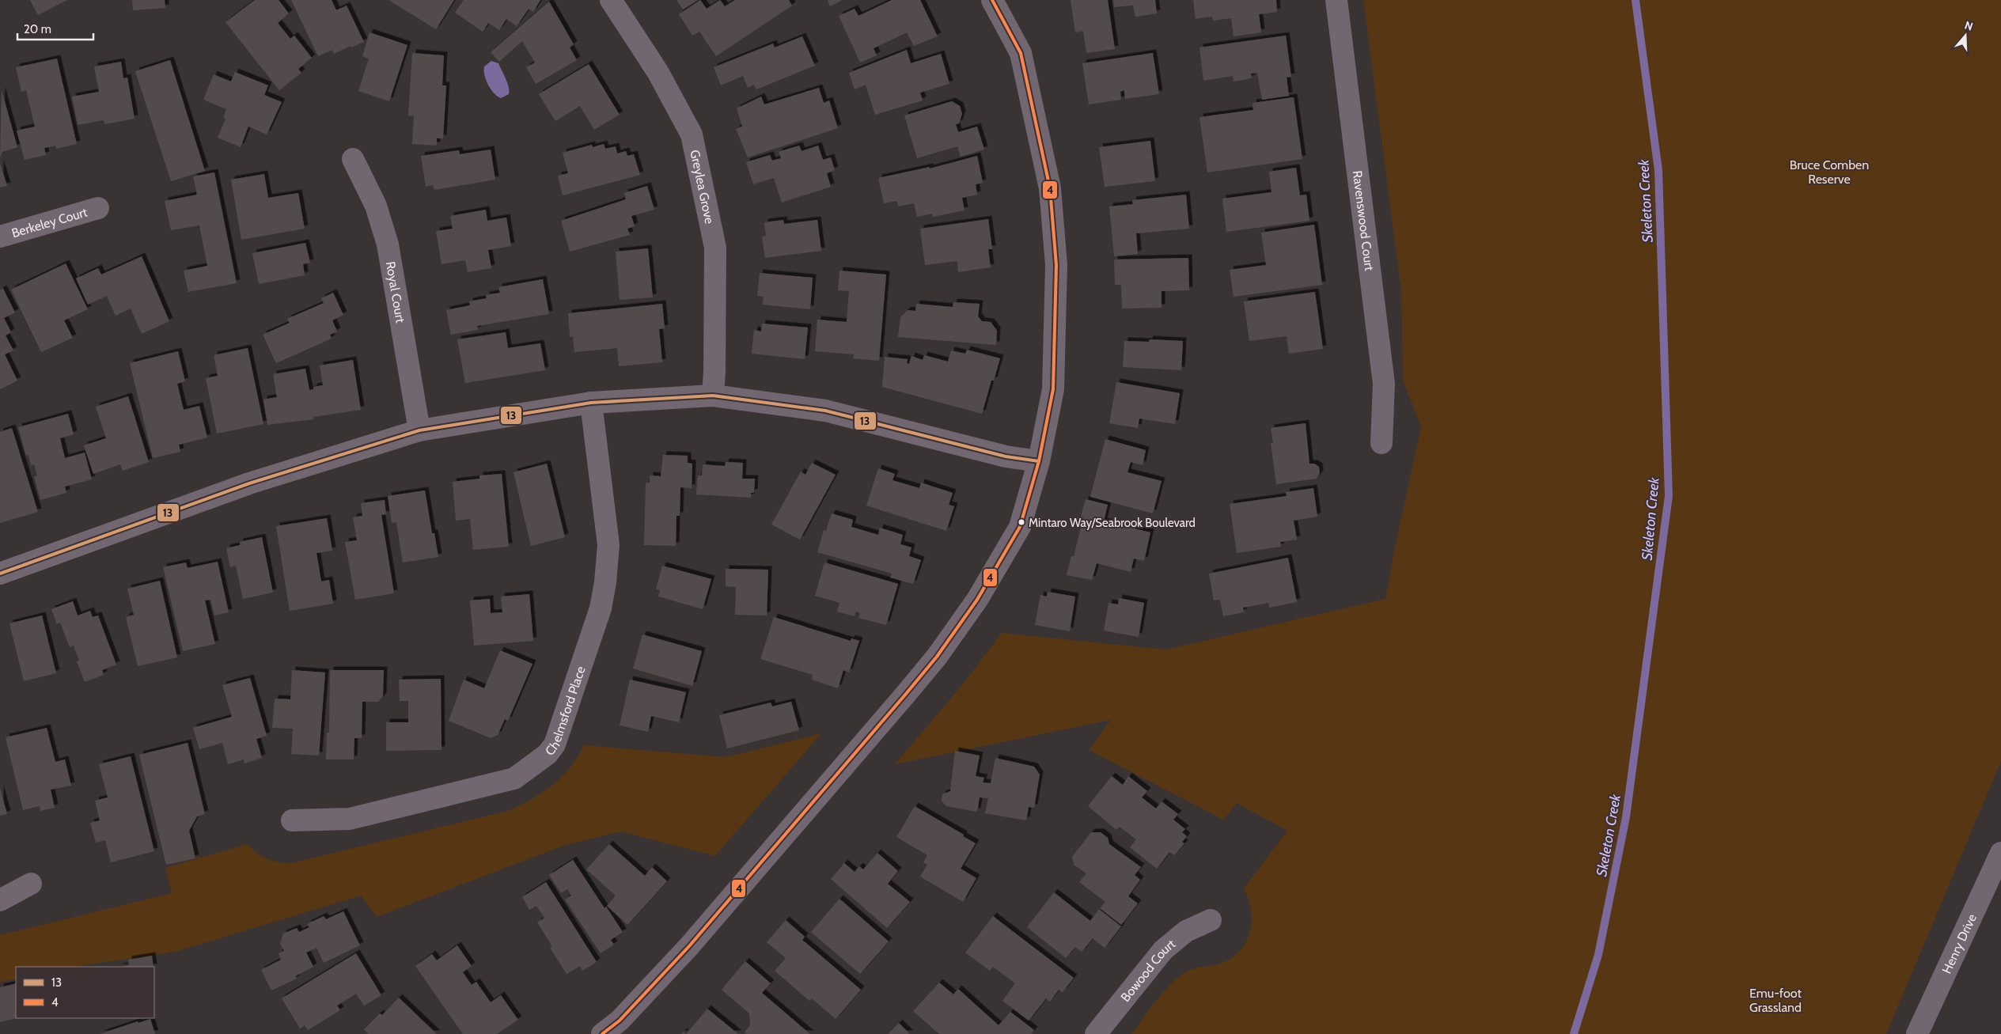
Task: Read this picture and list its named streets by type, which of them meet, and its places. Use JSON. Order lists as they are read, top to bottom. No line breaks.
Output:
{"streets":{"street":["Greylea Grove","Ravenswood Court","Berkeley Court","Royal Court","Chelmsford Place","Henry Drive","Bowood Court"]},"water":["Skeleton Creek"],"parks":["Bruce Comben Reserve","Emu-foot Grassland"],"places":["Mintaro Way/Seabrook Boulevard"],"lines":["transit line 4","transit line 13"],"legend":["13","4"],"scale_bar":"20 m","north":"top"}
